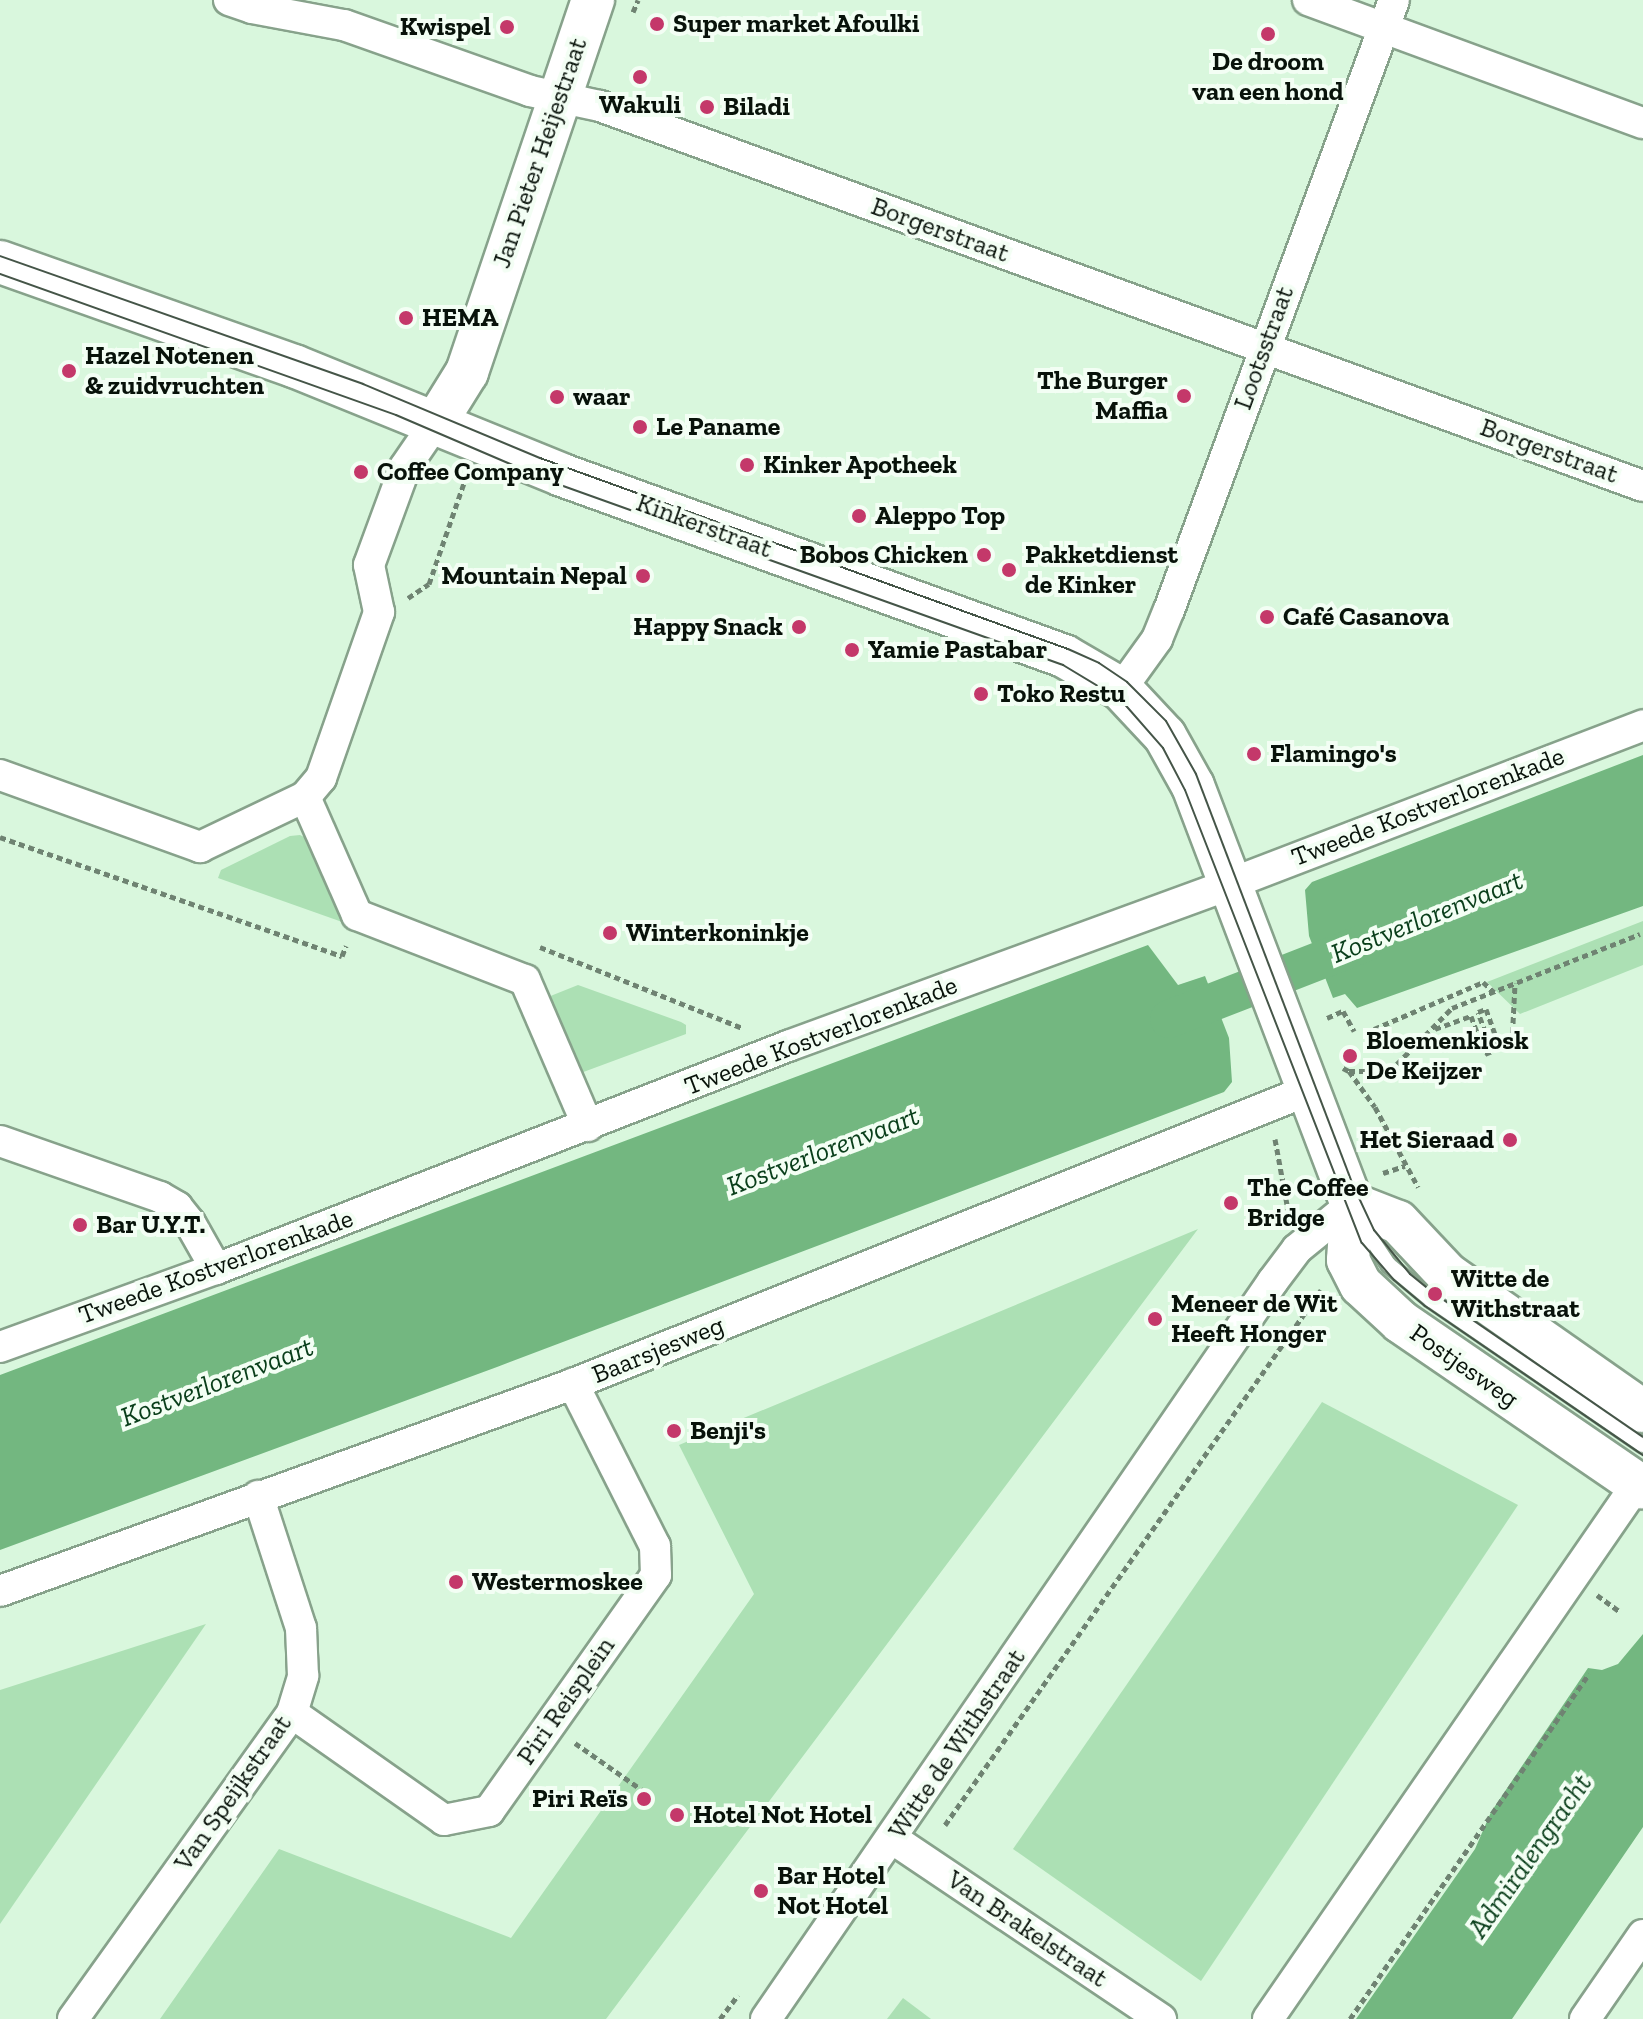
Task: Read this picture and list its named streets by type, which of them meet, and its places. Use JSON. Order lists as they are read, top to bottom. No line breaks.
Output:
{"streets":{"street":["Jan Pieter Heijestraat","Borgerstraat","Lootsstraat","Kinkerstraat","Tweede Kostverlorenkade","Baarsjesweg","Postjesweg","Piri Reisplein","Witte de Withstraat","Van Speijkstraat","Van Brakelstraat"]},"crossings":[["Jan Pieter Heijestraat","Borgerstraat"],["Jan Pieter Heijestraat","Kinkerstraat"],["Borgerstraat","Lootsstraat"],["Lootsstraat","Kinkerstraat"],["Kinkerstraat","Tweede Kostverlorenkade"],["Kinkerstraat","Postjesweg"],["Baarsjesweg","Postjesweg"],["Baarsjesweg","Piri Reisplein"],["Baarsjesweg","Van Speijkstraat"],["Postjesweg","Witte de Withstraat"],["Piri Reisplein","Van Speijkstraat"],["Witte de Withstraat","Van Brakelstraat"]],"water":["Kostverlorenvaart","Admiralengracht"],"places":["Super market Afoulki","Kwispel","De droom van een hond","Wakuli","Biladi","HEMA","Hazel Notenen & zuidvruchten","The Burger Maffia","waar","Le Paname","Kinker Apotheek","Coffee Company","Aleppo Top","Bobos Chicken","Pakketdienst de Kinker","Mountain Nepal","Café Casanova","Happy Snack","Yamie Pastabar","Toko Restu","Flamingo's","Winterkoninkje","Bloemenkiosk De Keijzer","Het Sieraad","The Coffee Bridge","Bar U.Y.T.","Witte de Withstraat","Meneer de Wit Heeft Honger","Benji's","Westermoskee","Piri Reïs","Hotel Not Hotel","Bar Hotel Not Hotel"]}
